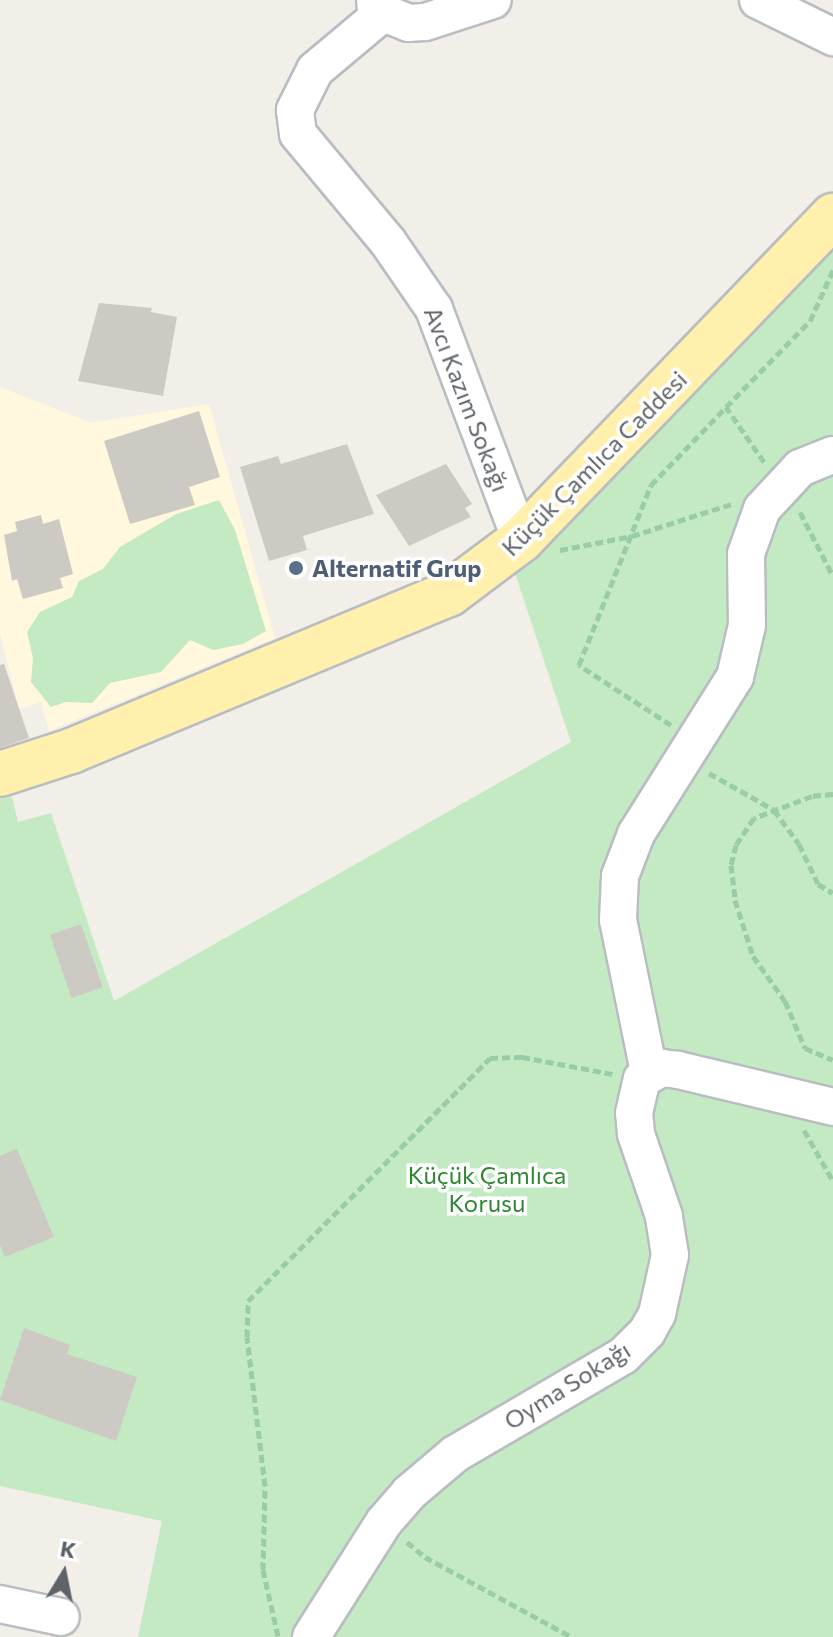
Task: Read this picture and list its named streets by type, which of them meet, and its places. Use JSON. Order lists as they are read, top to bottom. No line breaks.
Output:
{"streets":{"main road":["Küçük Çamlıca Caddesi"],"street":["Avcı Kazım Sokağı","Oyma Sokağı"]},"crossings":[["Avcı Kazım Sokağı","Küçük Çamlıca Caddesi"]],"parks":["Küçük Çamlıca Korusu"],"places":["Alternatif Grup"],"north":"top"}
